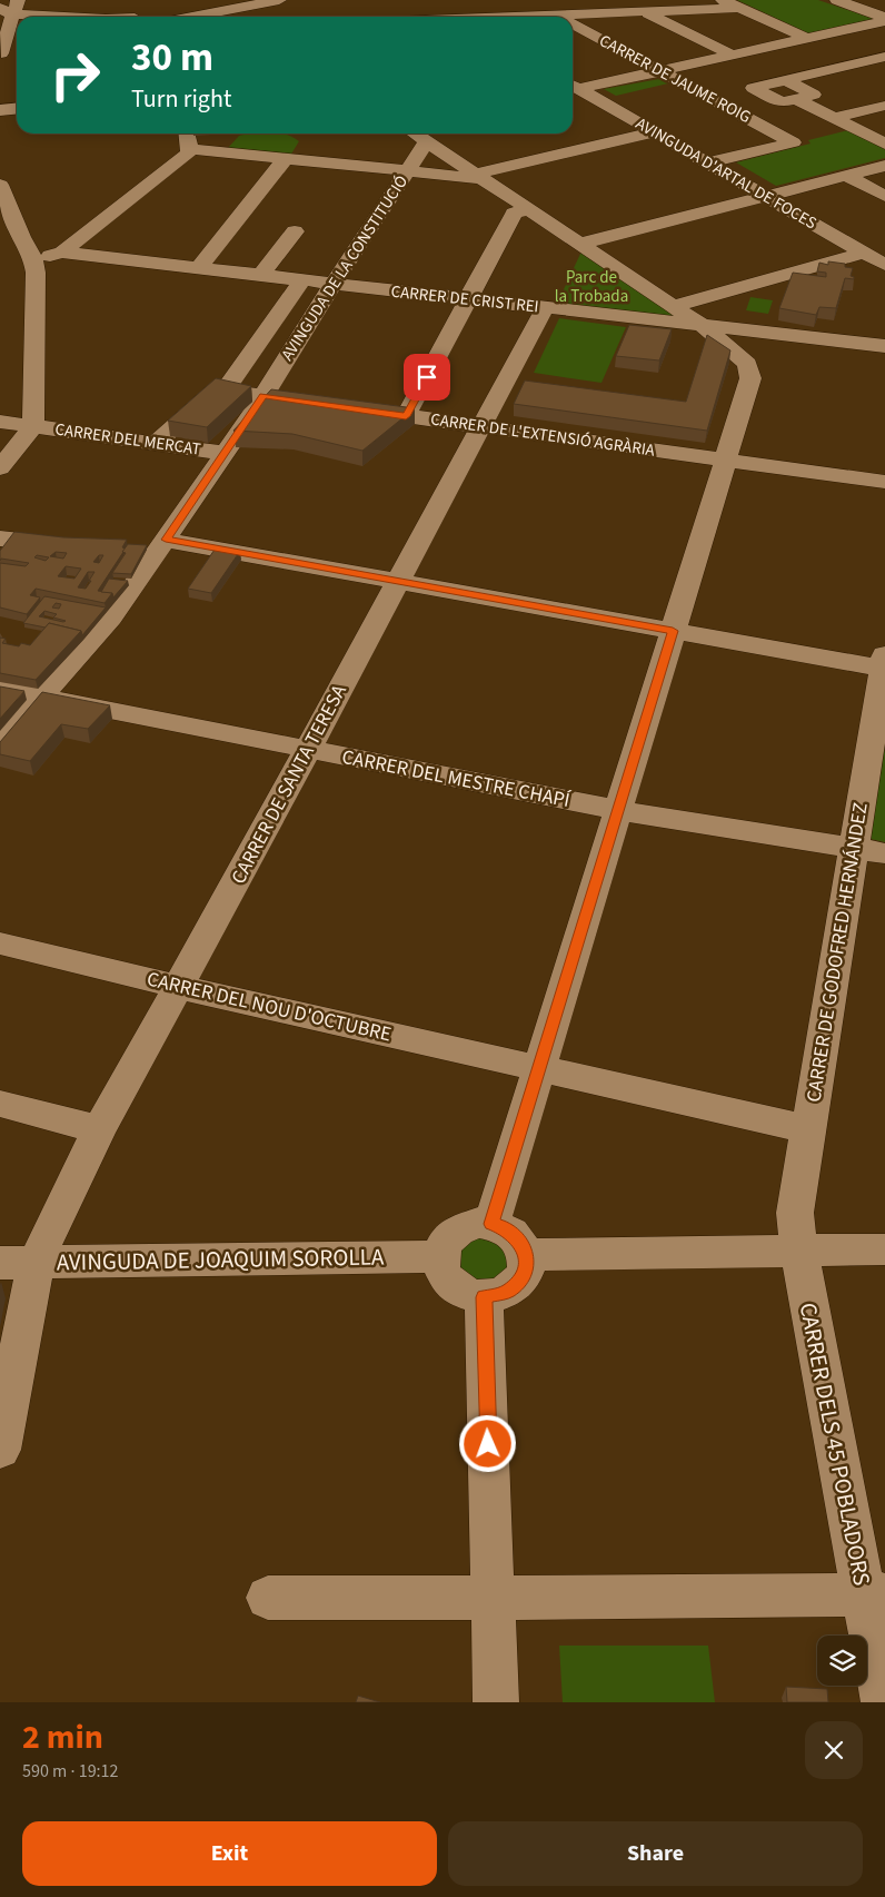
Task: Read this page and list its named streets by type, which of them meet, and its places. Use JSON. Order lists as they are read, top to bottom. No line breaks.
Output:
{"streets":{"street":["CARRER DE JAUME ROIG","AVINGUDA D'ARTAL DE FOCES","AVINGUDA DE LA CONSTITUCIÓ","CARRER DE CRIST REI","CARRER DE L'EXTENSIÓ AGRÀRIA","CARRER DEL MERCAT","CARRER DEL MESTRE CHAPÍ","CARRER DE SANTA TERESA","CARRER DE GODOFRED HERNÁNDEZ","CARRER DEL NOU D'OCTUBRE","AVINGUDA DE JOAQUIM SOROLLA","CARRER DELS 45 POBLADORS"]},"crossings":[["CARRER DE JAUME ROIG","AVINGUDA D'ARTAL DE FOCES"],["AVINGUDA DE LA CONSTITUCIÓ","CARRER DE CRIST REI"],["AVINGUDA DE LA CONSTITUCIÓ","CARRER DE L'EXTENSIÓ AGRÀRIA"],["AVINGUDA DE LA CONSTITUCIÓ","CARRER DEL MERCAT"],["AVINGUDA DE LA CONSTITUCIÓ","CARRER DEL MESTRE CHAPÍ"],["CARRER DE CRIST REI","CARRER DE SANTA TERESA"],["CARRER DE L'EXTENSIÓ AGRÀRIA","CARRER DE SANTA TERESA"],["CARRER DEL MESTRE CHAPÍ","CARRER DE SANTA TERESA"],["CARRER DEL MESTRE CHAPÍ","CARRER DE GODOFRED HERNÁNDEZ"],["CARRER DE SANTA TERESA","CARRER DEL NOU D'OCTUBRE"],["CARRER DE SANTA TERESA","AVINGUDA DE JOAQUIM SOROLLA"],["CARRER DE GODOFRED HERNÁNDEZ","CARRER DEL NOU D'OCTUBRE"],["CARRER DE GODOFRED HERNÁNDEZ","CARRER DELS 45 POBLADORS"]],"parks":["Parc de la Trobada"],"page":{"turn":["30 m","Turn right"],"heading":["2 min","590 m · 19:12"],"buttons":["Exit","Share"]}}
